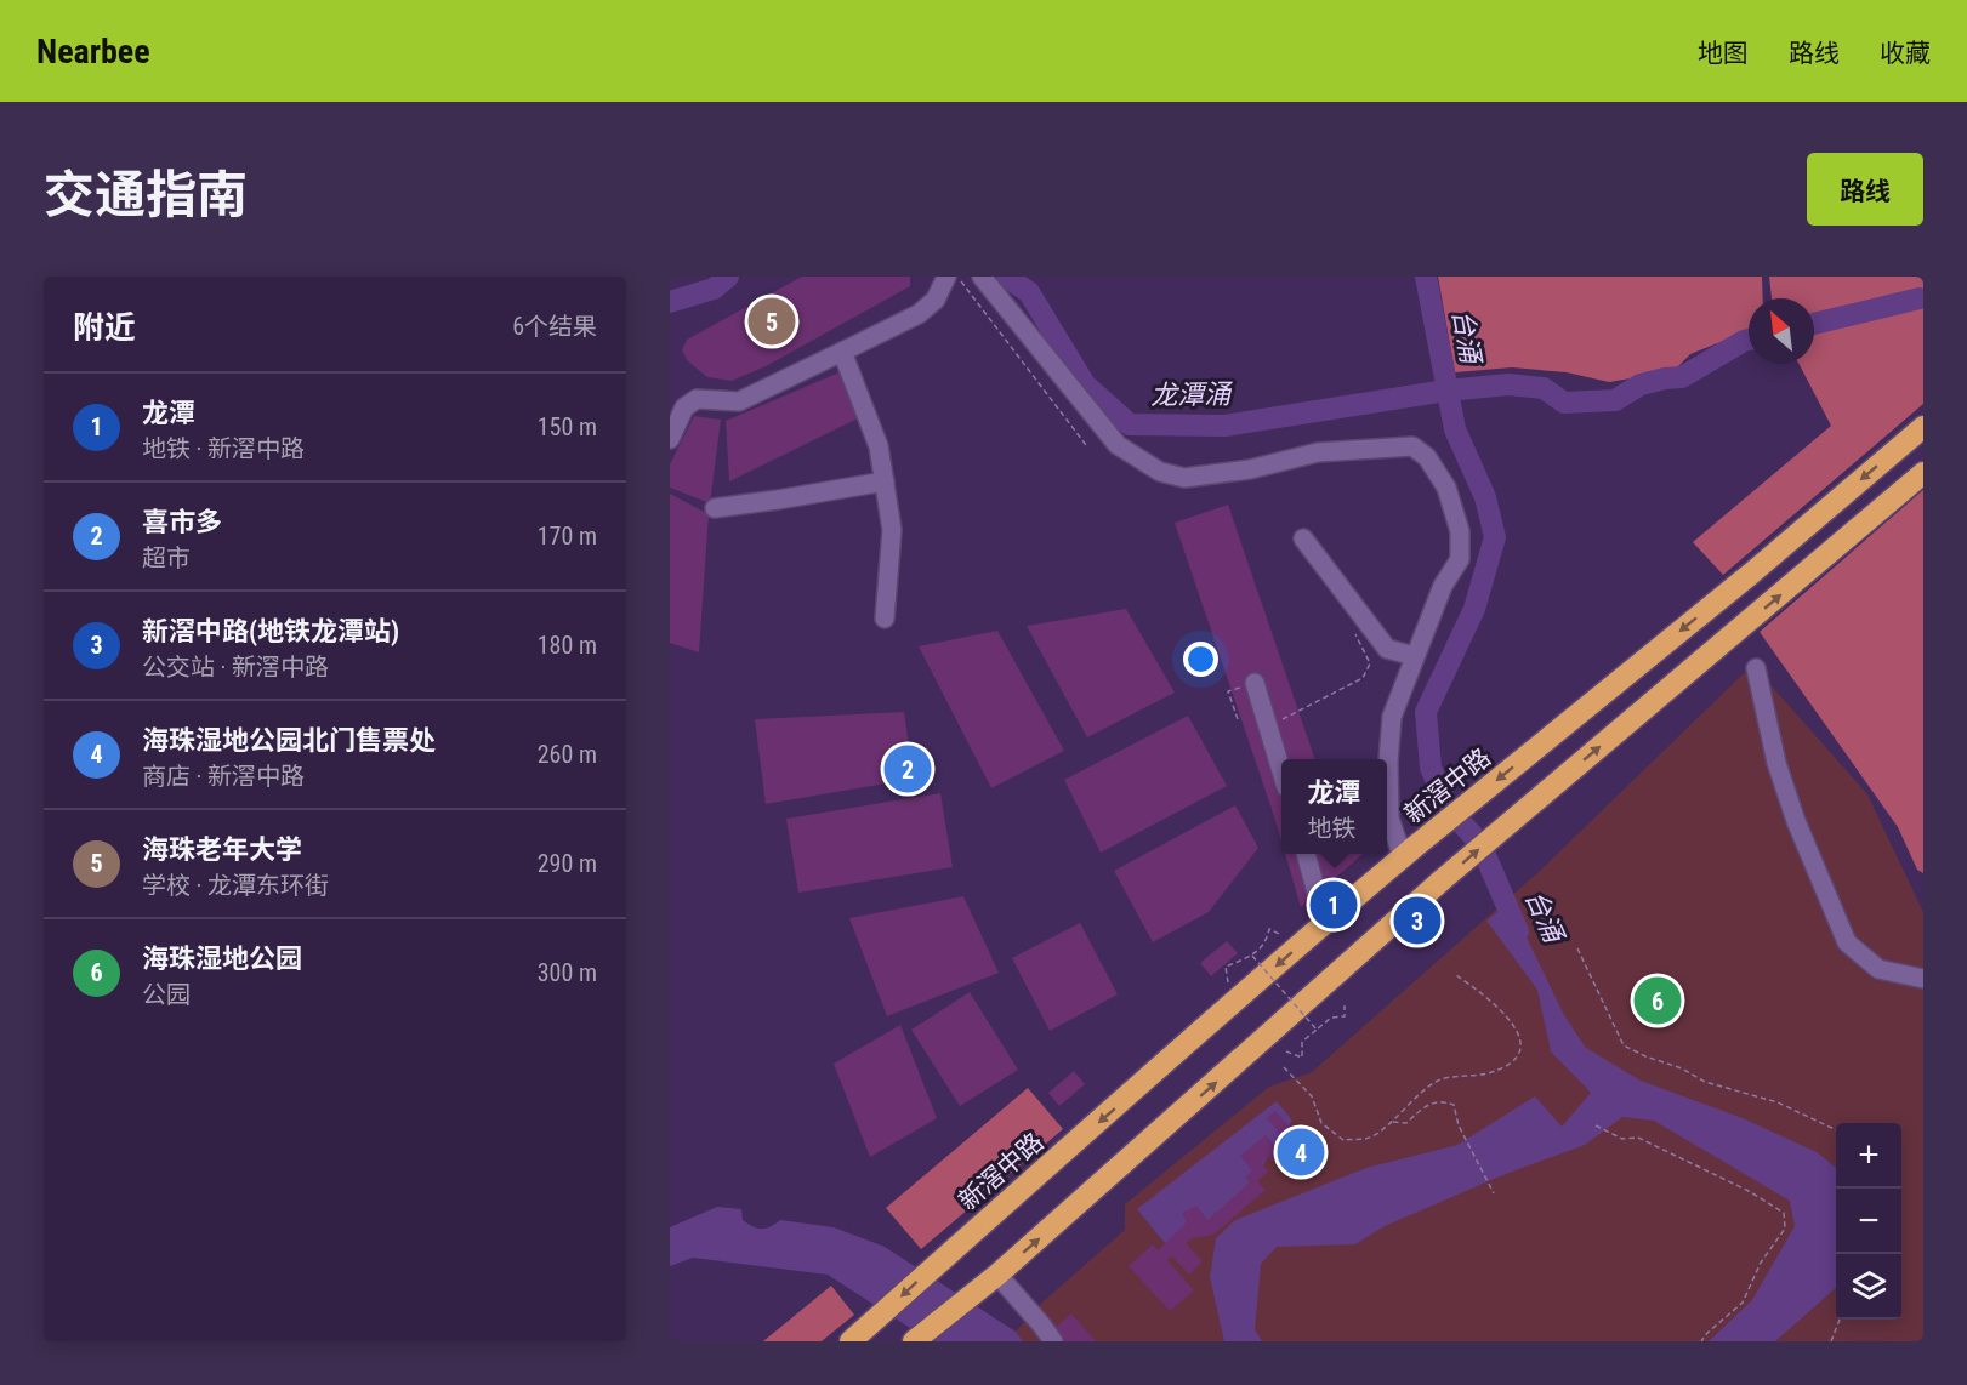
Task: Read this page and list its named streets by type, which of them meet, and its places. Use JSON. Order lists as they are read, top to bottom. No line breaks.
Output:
{"streets":{"highway":["新滘中路"]},"water":["台涌","龙潭涌"],"north":"top left","page":{"header":"Nearbee","nav":["地图","路线","收藏"],"title":"交通指南","buttons":"路线","heading":["附近","6个结果"],"pins":["5","2","1","3","6","4"],"list":[{"mark":"1","name":"龙潭","note":"地铁 · 新滘中路","value":"150 m"},{"mark":"2","name":"喜市多","note":"超市","value":"170 m"},{"mark":"3","name":"新滘中路(地铁龙潭站)","note":"公交站 · 新滘中路","value":"180 m"},{"mark":"4","name":"海珠湿地公园北门售票处","note":"商店 · 新滘中路","value":"260 m"},{"mark":"5","name":"海珠老年大学","note":"学校 · 龙潭东环街","value":"290 m"},{"mark":"6","name":"海珠湿地公园","note":"公园","value":"300 m"}],"popup":["龙潭","地铁"],"map_buttons":["+","−"]}}
